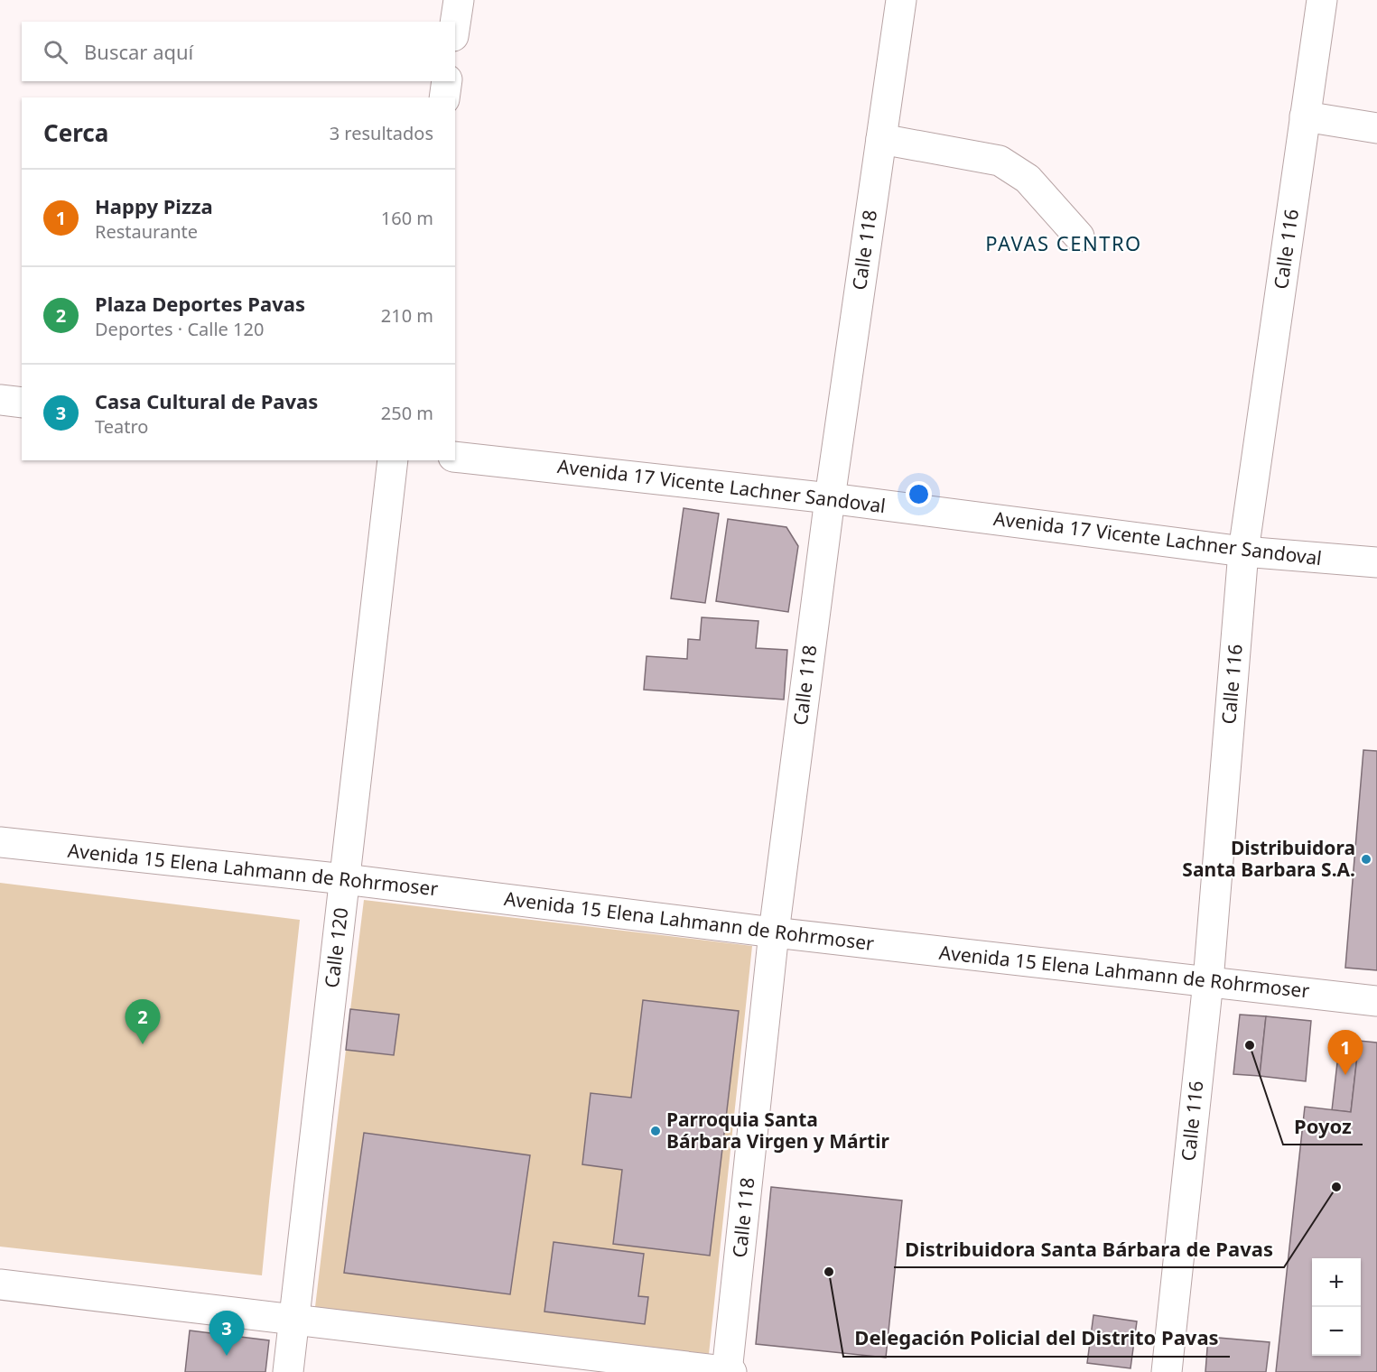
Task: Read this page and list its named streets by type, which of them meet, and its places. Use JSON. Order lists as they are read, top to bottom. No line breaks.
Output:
{"streets":{"street":["Calle 116","Calle 118","Avenida 17 Vicente Lachner Sandoval","Avenida 15 Elena Lahmann de Rohrmoser","Calle 120"]},"crossings":[["Calle 116","Avenida 17 Vicente Lachner Sandoval"],["Calle 116","Avenida 15 Elena Lahmann de Rohrmoser"],["Calle 118","Avenida 17 Vicente Lachner Sandoval"],["Calle 118","Avenida 15 Elena Lahmann de Rohrmoser"],["Avenida 15 Elena Lahmann de Rohrmoser","Calle 120"]],"districts":["PAVAS CENTRO"],"places":["Distribuidora Santa Barbara S.A.","Poyoz","Parroquia Santa Bárbara Virgen y Mártir","Distribuidora Santa Bárbara de Pavas","Delegación Policial del Distrito Pavas"],"page":{"search":"Buscar aquí","heading":["Cerca","3 resultados"],"list":[{"mark":"1","name":"Happy Pizza","note":"Restaurante","value":"160 m"},{"mark":"2","name":"Plaza Deportes Pavas","note":"Deportes · Calle 120","value":"210 m"},{"mark":"3","name":"Casa Cultural de Pavas","note":"Teatro","value":"250 m"}],"pins":["2","1","3"],"map_buttons":["+","−"]}}
